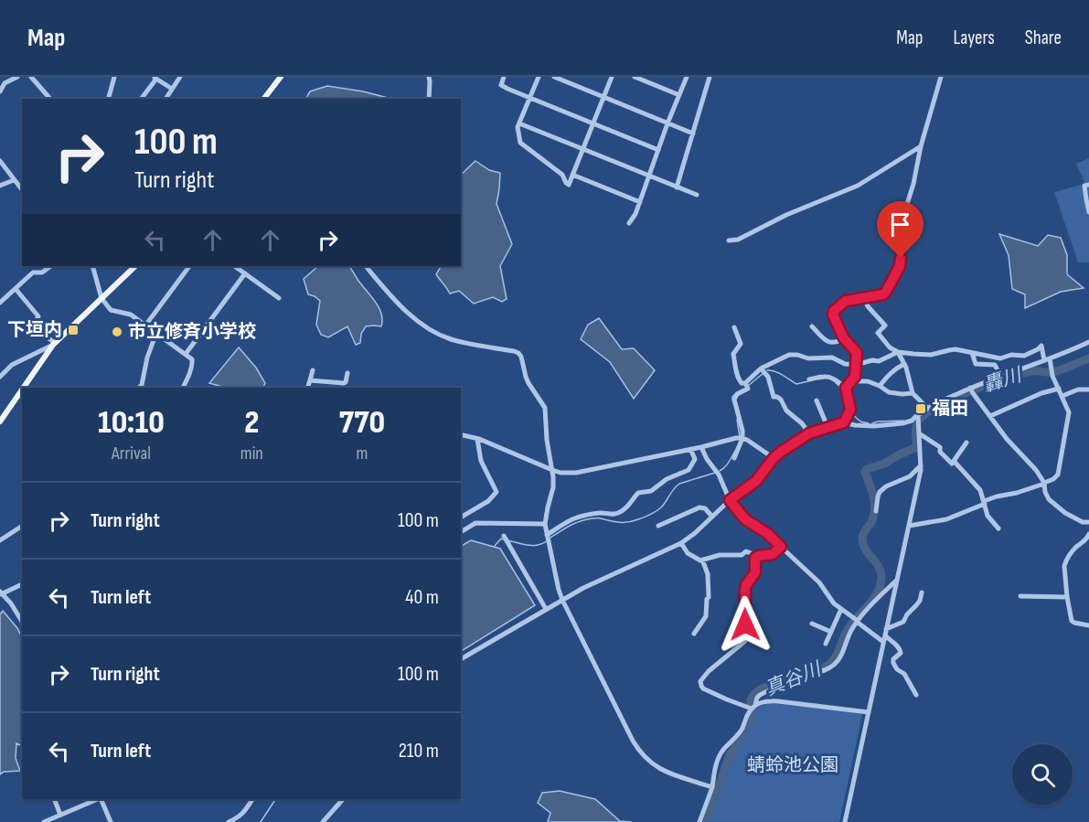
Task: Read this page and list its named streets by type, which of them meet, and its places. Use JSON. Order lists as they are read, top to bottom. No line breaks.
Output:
{"water":["轟川","真谷川"],"parks":["蜻蛉池公園"],"places":{"transit":["下垣内","福田"],"other":["市立修斉小学校"]},"page":{"header":"Map","nav":["Map","Layers","Share"],"turn":["100 m","Turn right"],"eta":["10:10","Arrival","2","min","770","m"],"list":[{"name":"Turn right","value":"100 m"},{"name":"Turn left","value":"40 m"},{"name":"Turn right","value":"100 m"},{"name":"Turn left","value":"210 m"}]}}
